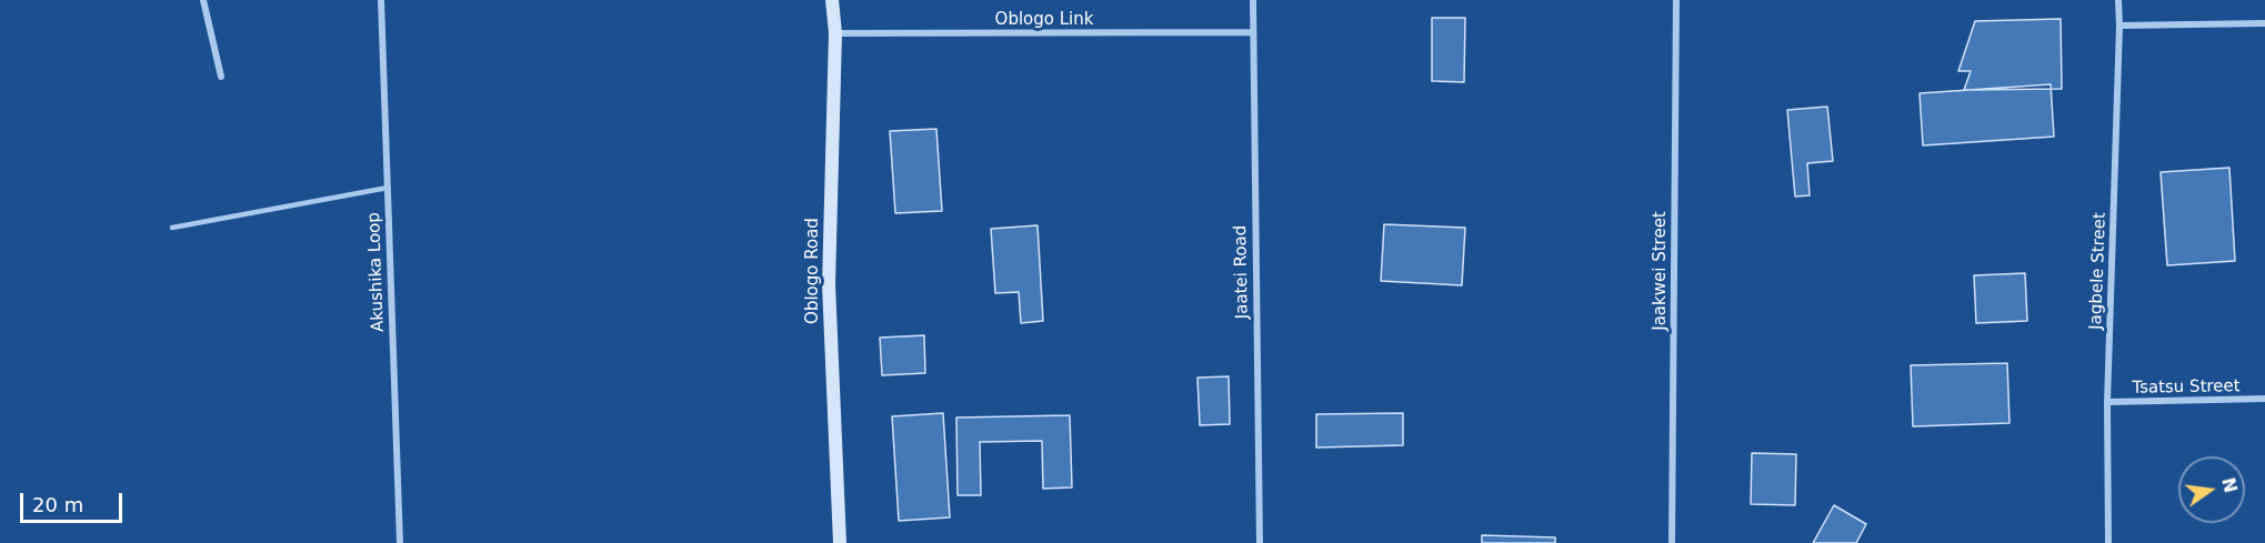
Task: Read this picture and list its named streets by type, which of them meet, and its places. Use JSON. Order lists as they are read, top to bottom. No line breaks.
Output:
{"streets":{"main road":["Oblogo Road"],"street":["Oblogo Link","Jaakwei Street","Jagbele Street","Akushika Loop","Jaatei Road","Tsatsu Street"]},"crossings":[["Oblogo Link","Oblogo Road"],["Oblogo Link","Jaatei Road"],["Jagbele Street","Tsatsu Street"]],"scale_bar":"20 m","north":"right"}
